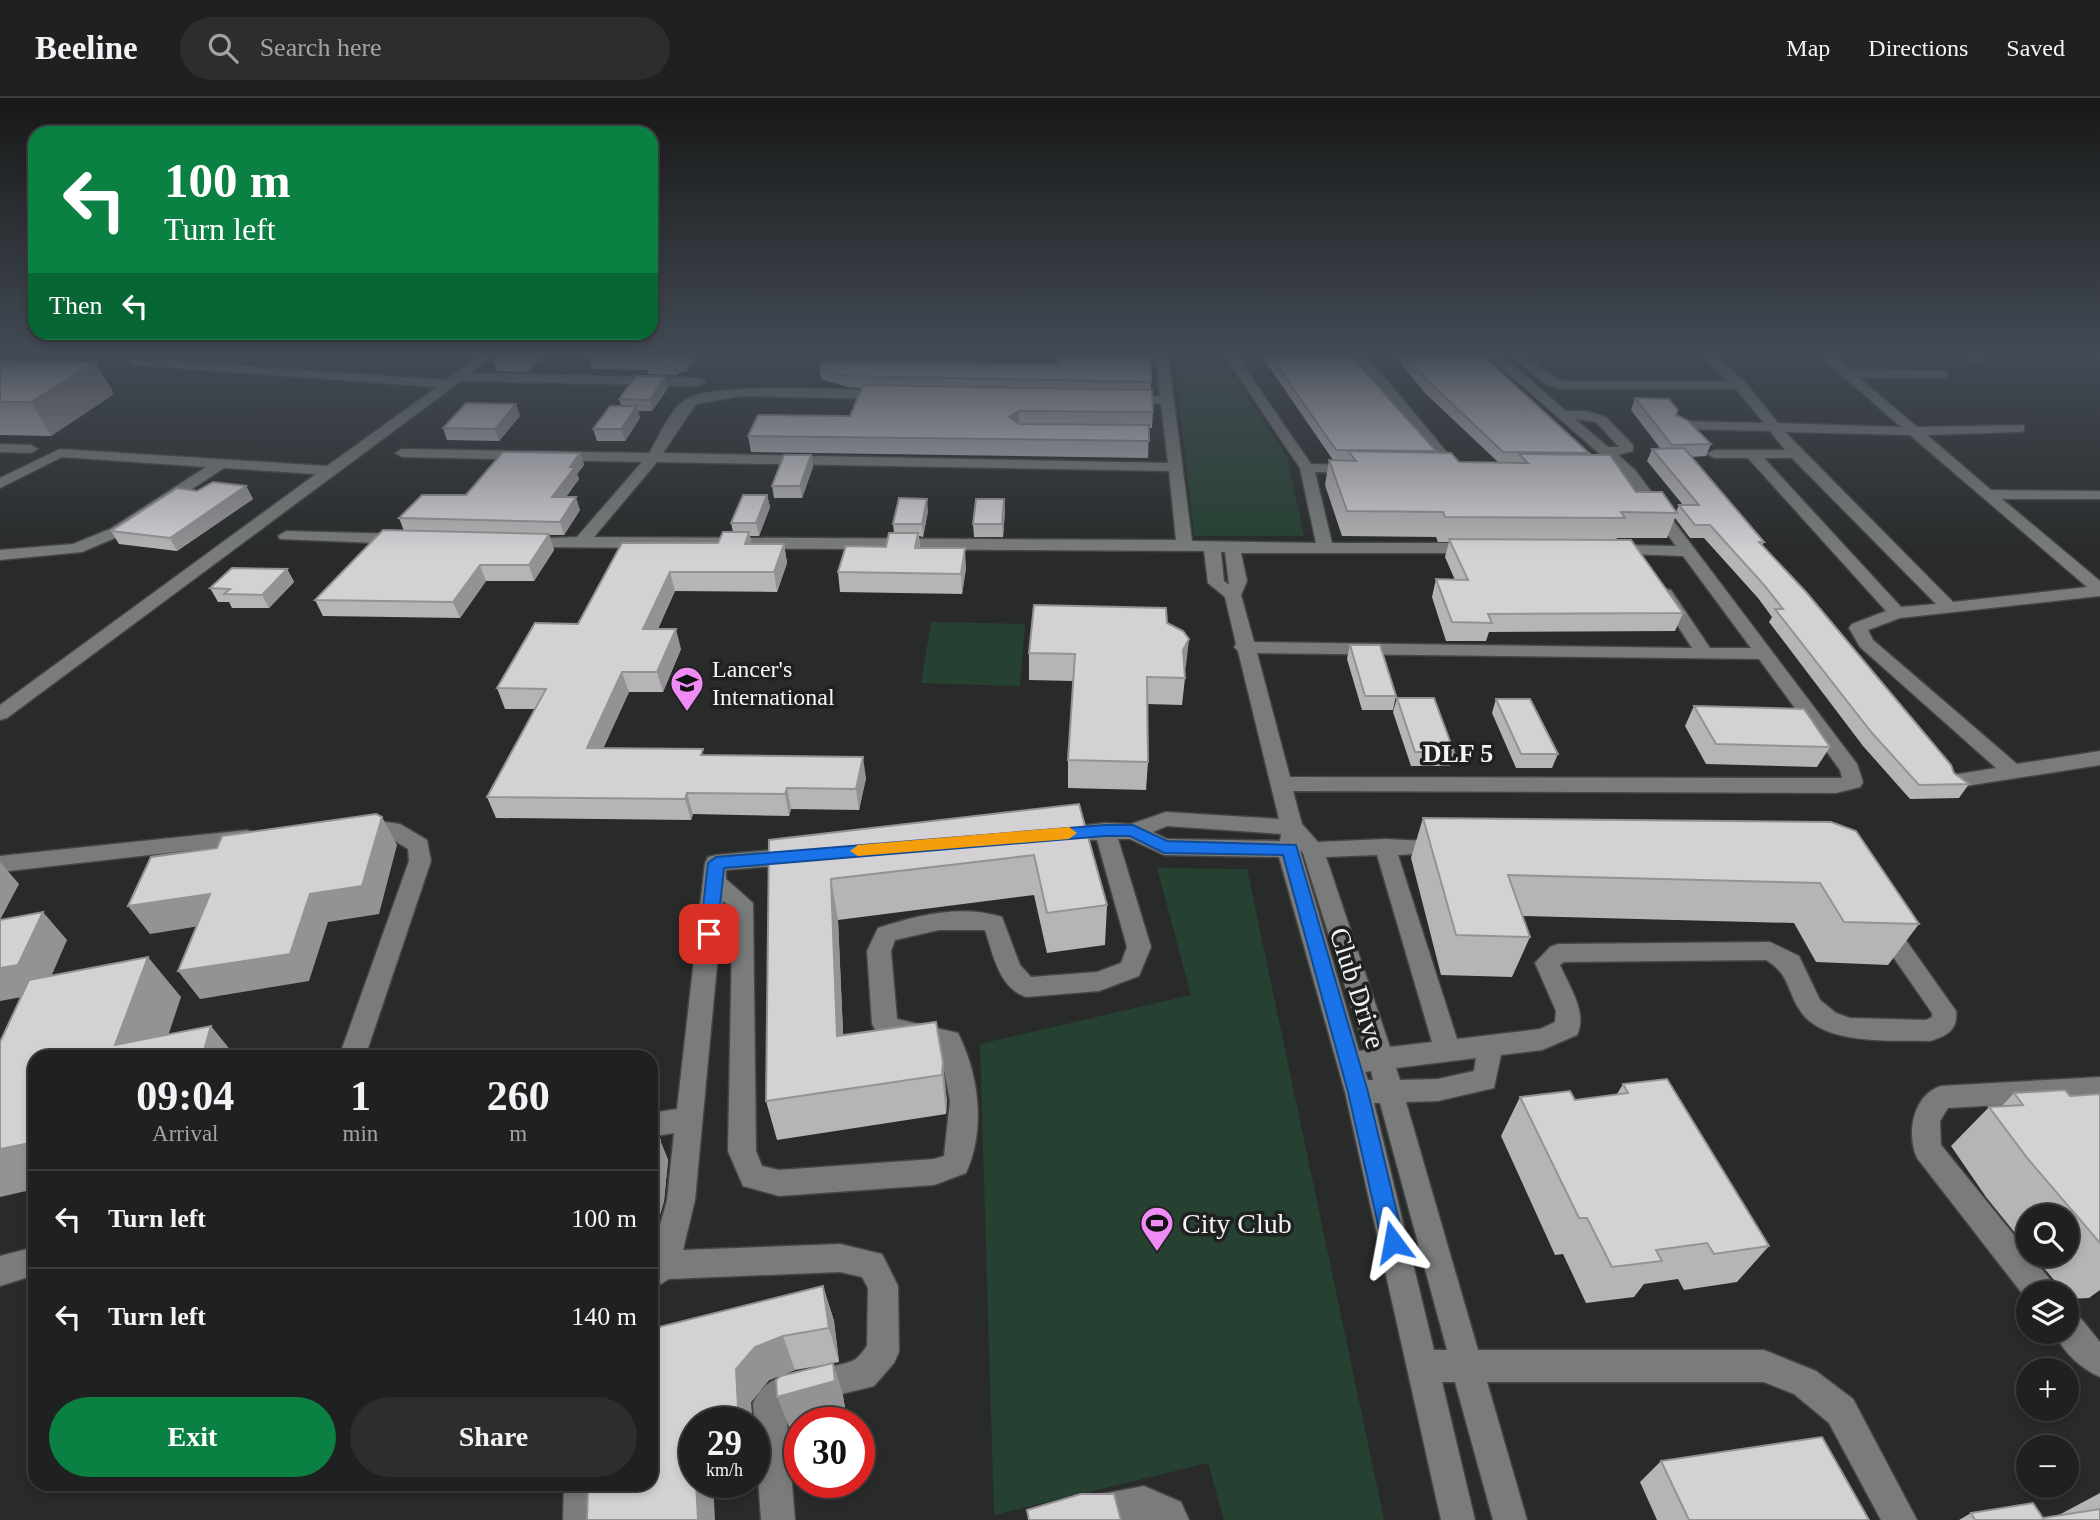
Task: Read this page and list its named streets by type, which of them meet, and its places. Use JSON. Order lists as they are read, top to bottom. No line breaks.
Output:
{"streets":{"street":["Club Drive"]},"districts":["DLF 5"],"places":{"school or university":["Lancer's International"],"sports":["City Club"]},"page":{"header":"Beeline","search":"Search here","nav":["Map","Directions","Saved"],"turn":["100 m","Turn left"],"then":"Then","eta":["09:04","Arrival","1","min","260","m"],"list":[{"name":"Turn left","value":"100 m"},{"name":"Turn left","value":"140 m"}],"map_buttons":["+","−"],"buttons":["Exit","Share"],"speed":"29 km/h","limit":"30"}}
